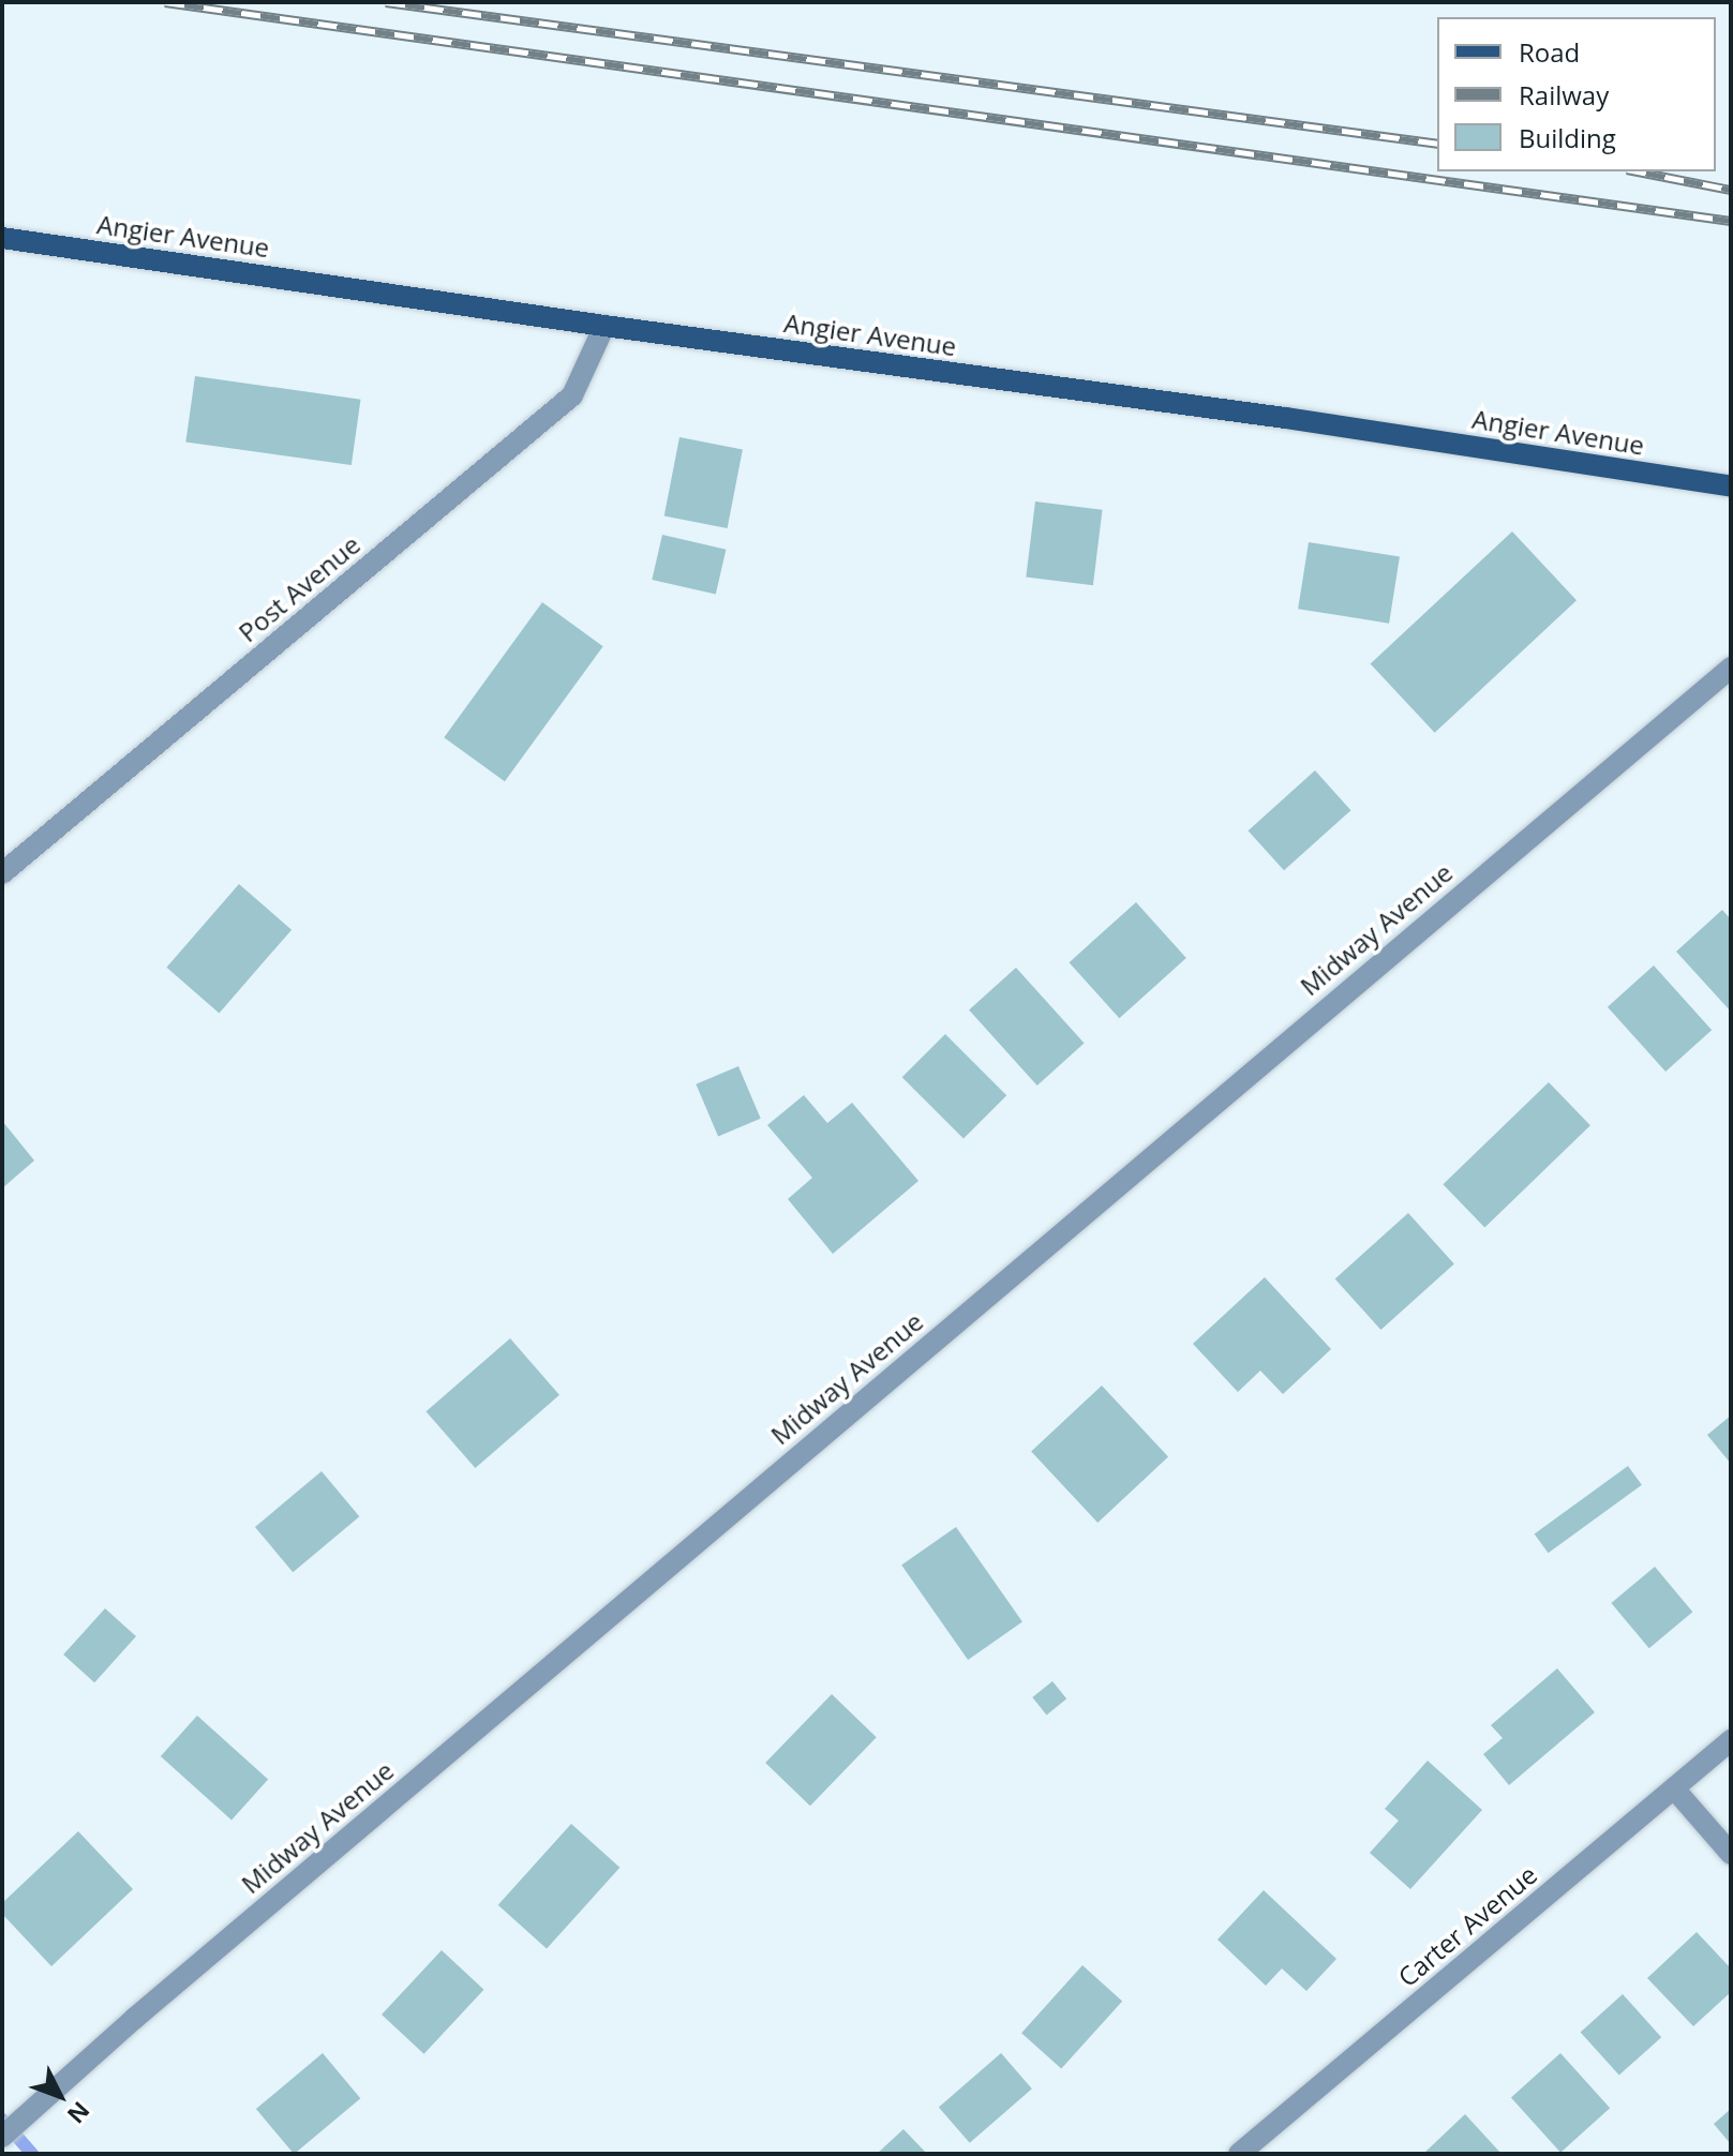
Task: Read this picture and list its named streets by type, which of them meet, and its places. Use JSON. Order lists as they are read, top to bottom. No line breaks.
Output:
{"streets":{"main road":["Angier Avenue"],"street":["Post Avenue","Midway Avenue","Carter Avenue"]},"crossings":[["Angier Avenue","Post Avenue"]],"legend":["Road","Railway","Building"],"north":"bottom right"}
